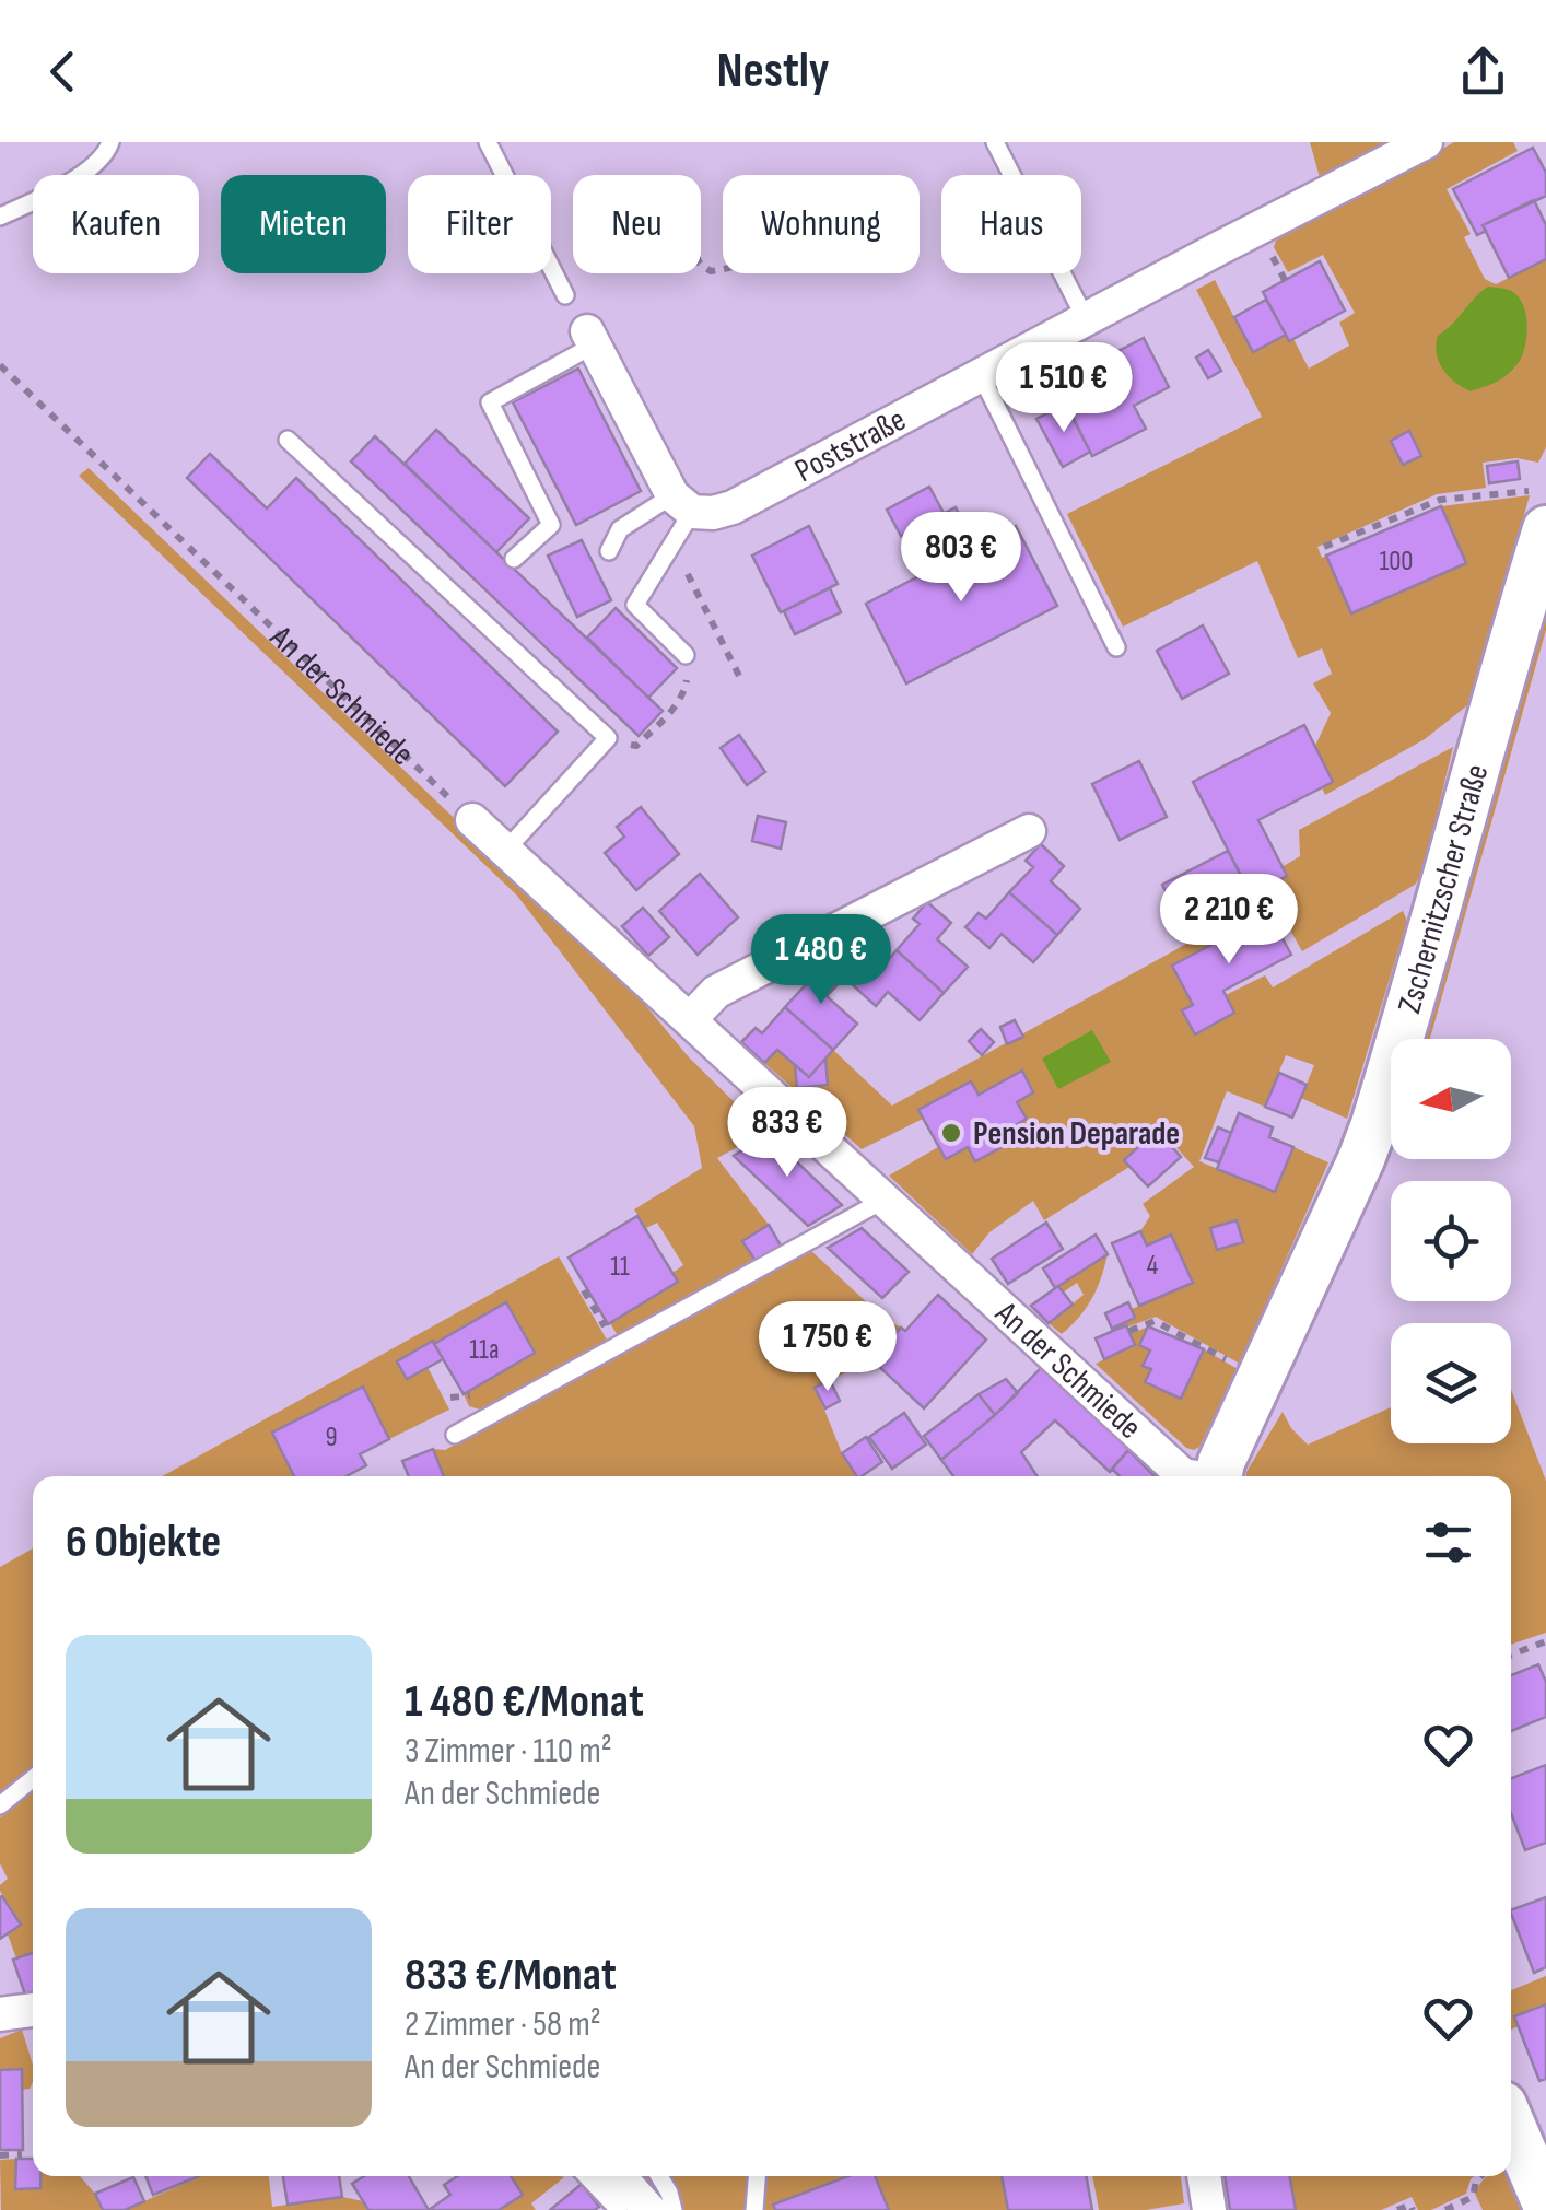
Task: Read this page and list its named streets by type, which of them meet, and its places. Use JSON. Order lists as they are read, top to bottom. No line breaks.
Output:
{"streets":{"street":["Poststraße","An der Schmiede","Zschernitzscher Straße"]},"places":["Pension Deparade"],"house_numbers":["100","4","11","11a","9"],"north":"left","page":{"header":"Nestly","chip":["Kaufen","Mieten","Filter","Neu","Wohnung","Haus"],"price":["1 510 €","803 €","2 210 €","1 480 €","833 €","1 750 €"],"heading":"6 Objekte","list":[{"name":"1 480 €/Monat","note":"3 Zimmer · 110 m² · An der Schmiede"},{"name":"833 €/Monat","note":"2 Zimmer · 58 m² · An der Schmiede"}]}}
